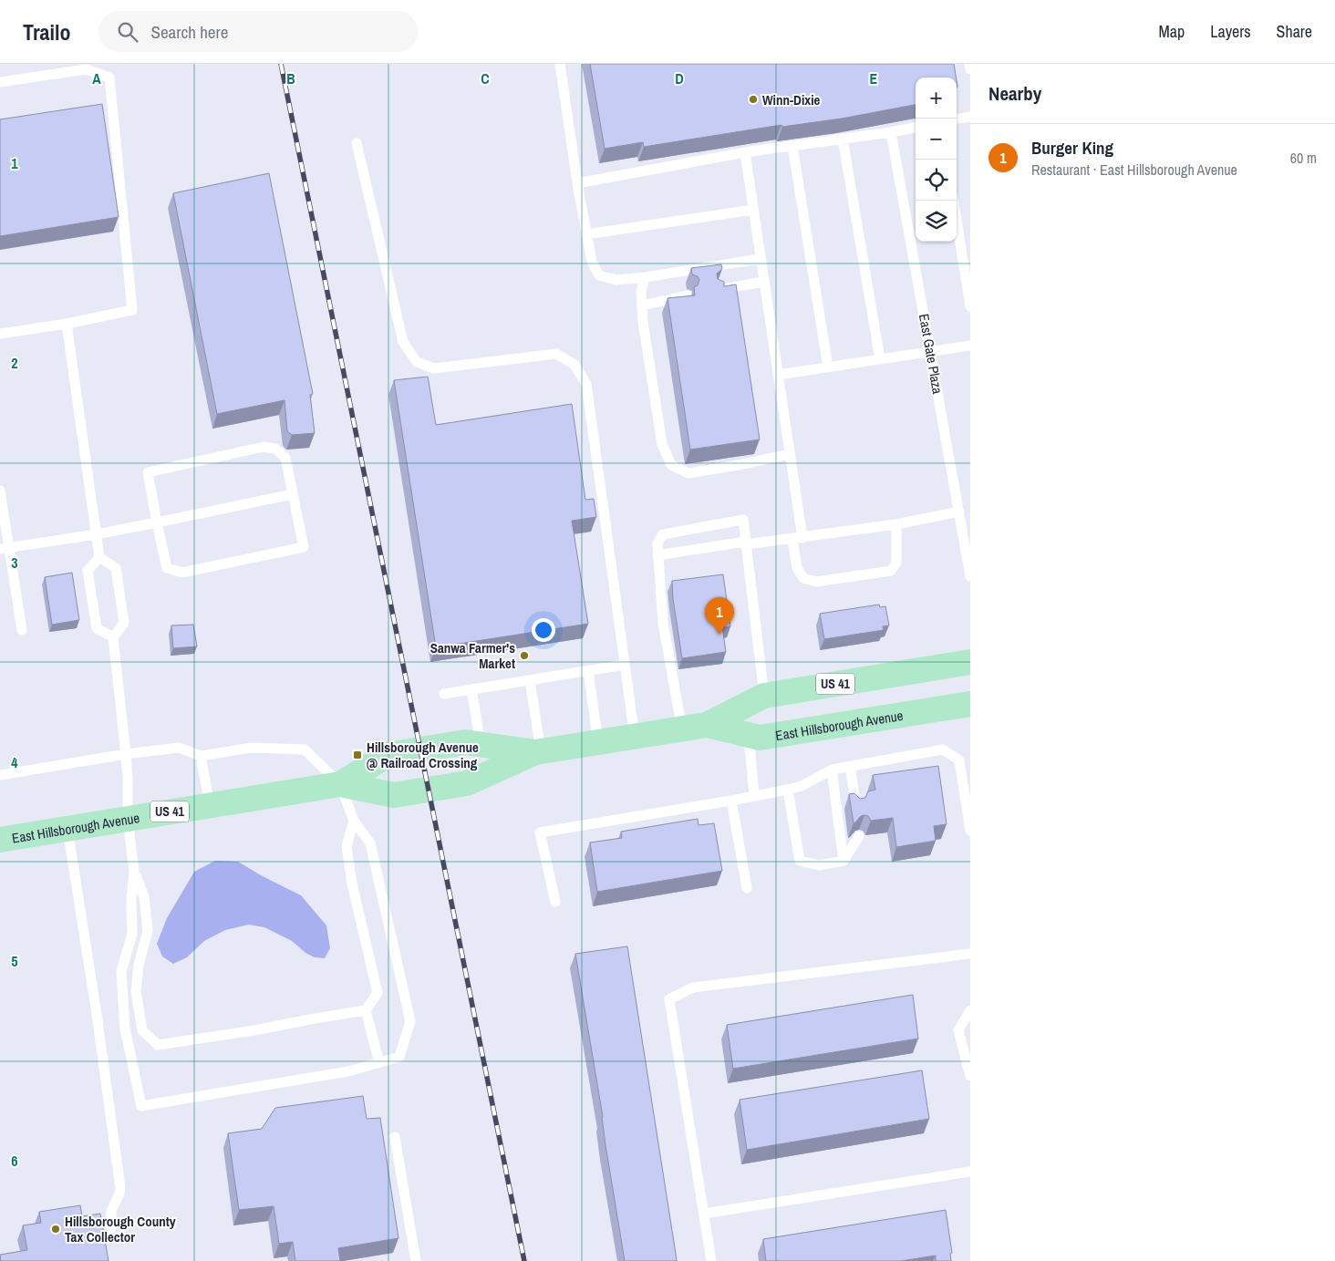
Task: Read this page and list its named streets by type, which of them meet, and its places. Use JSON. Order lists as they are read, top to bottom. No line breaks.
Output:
{"streets":{"main road":["US 41","East Hillsborough Avenue"],"lane":["East Gate Plaza"]},"places":{"other":["Winn-Dixie","Sanwa Farmer's Market","Hillsborough County Tax Collector"],"transit":["Hillsborough Avenue @ Railroad Crossing"]},"page":{"header":"Trailo","search":"Search here","nav":["Map","Layers","Share"],"heading":"Nearby","map_buttons":["+","−"],"list":[{"mark":"1","name":"Burger King","note":"Restaurant · East Hillsborough Avenue","value":"60 m"}],"pins":"1"},"grid":{"columns":["A","B","C","D","E"],"rows":["1","2","3","4","5","6"]}}
